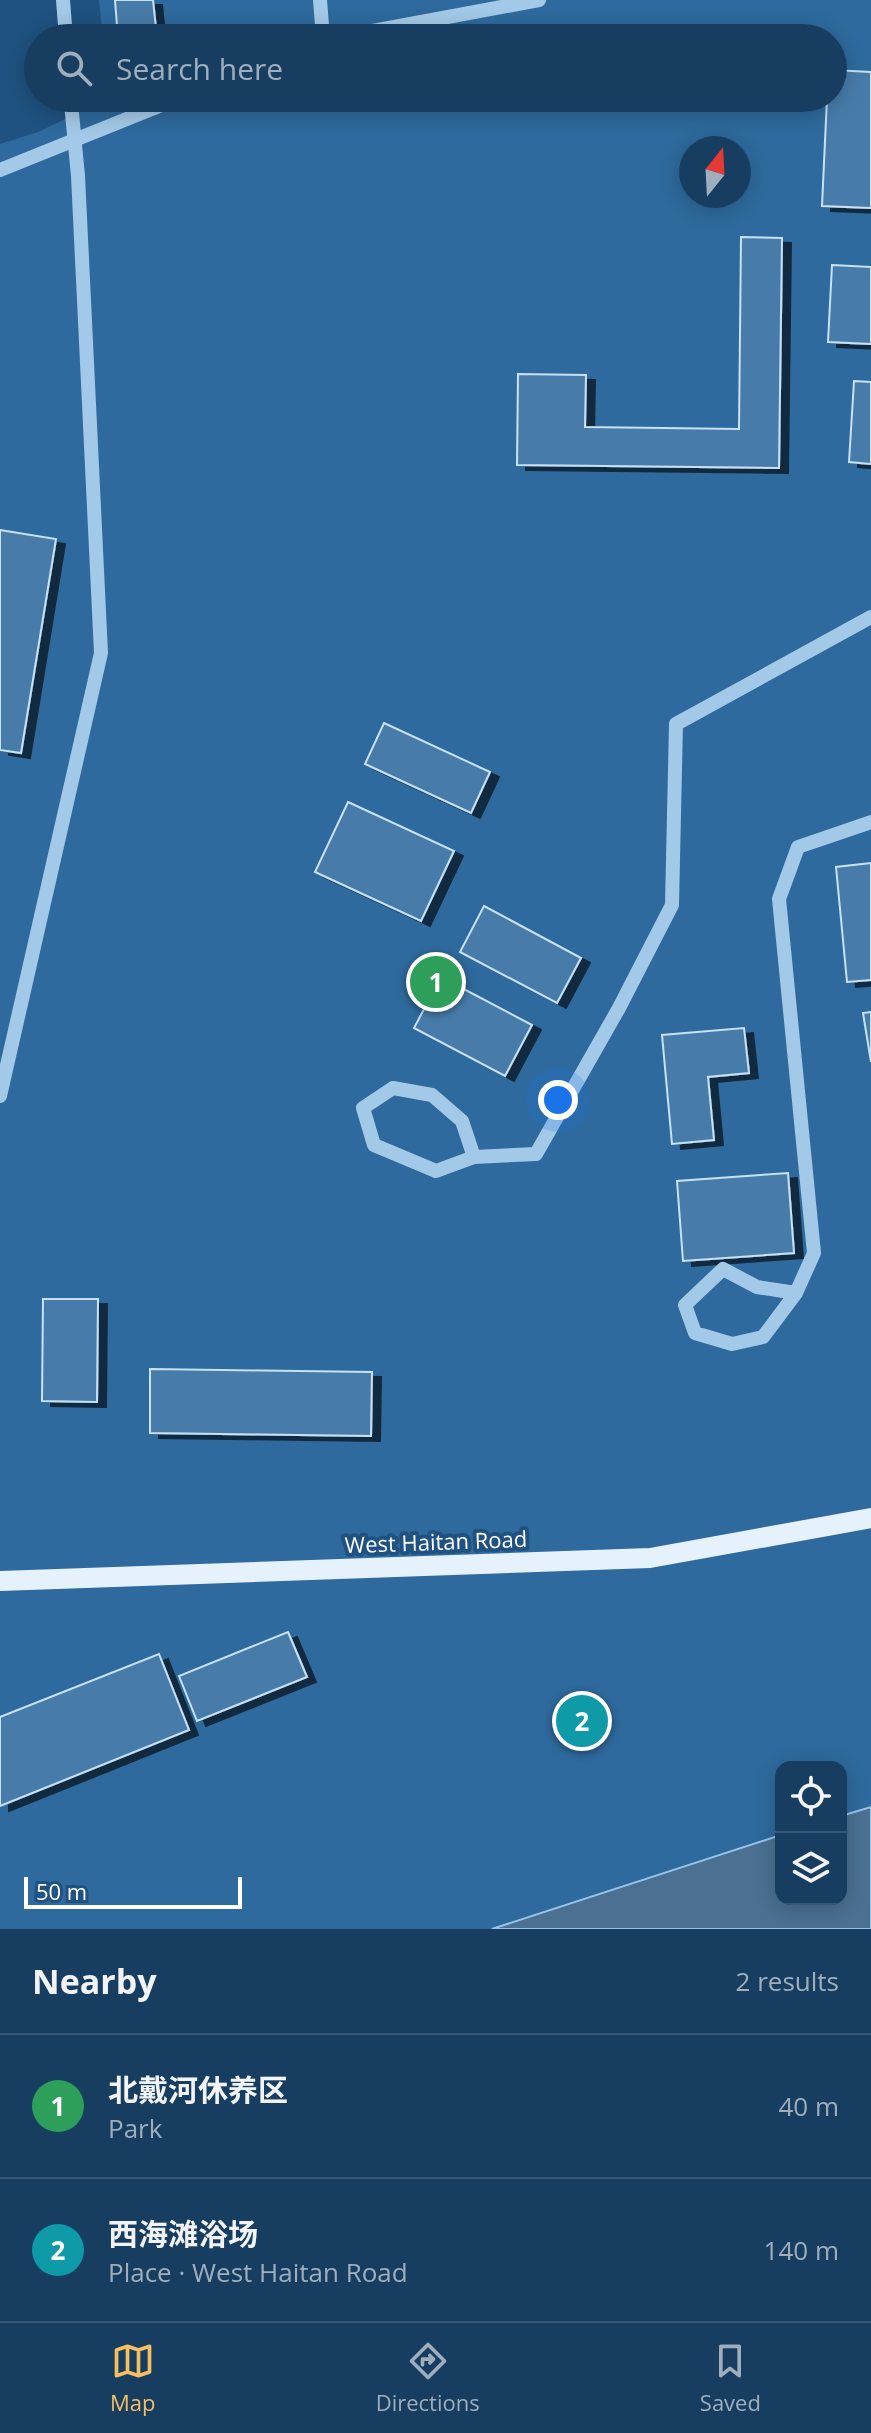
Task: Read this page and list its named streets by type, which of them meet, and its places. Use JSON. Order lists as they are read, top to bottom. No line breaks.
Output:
{"streets":{"main road":["West Haitan Road"]},"scale_bar":"50 m","north":"top","page":{"search":"Search here","pins":["1","2"],"scale":"50 m","heading":["Nearby","2 results"],"list":[{"mark":"1","name":"北戴河休养区","note":"Park","value":"40 m"},{"mark":"2","name":"西海滩浴场","note":"Place · West Haitan Road","value":"140 m"}],"nav":["Map","Directions","Saved"]}}
